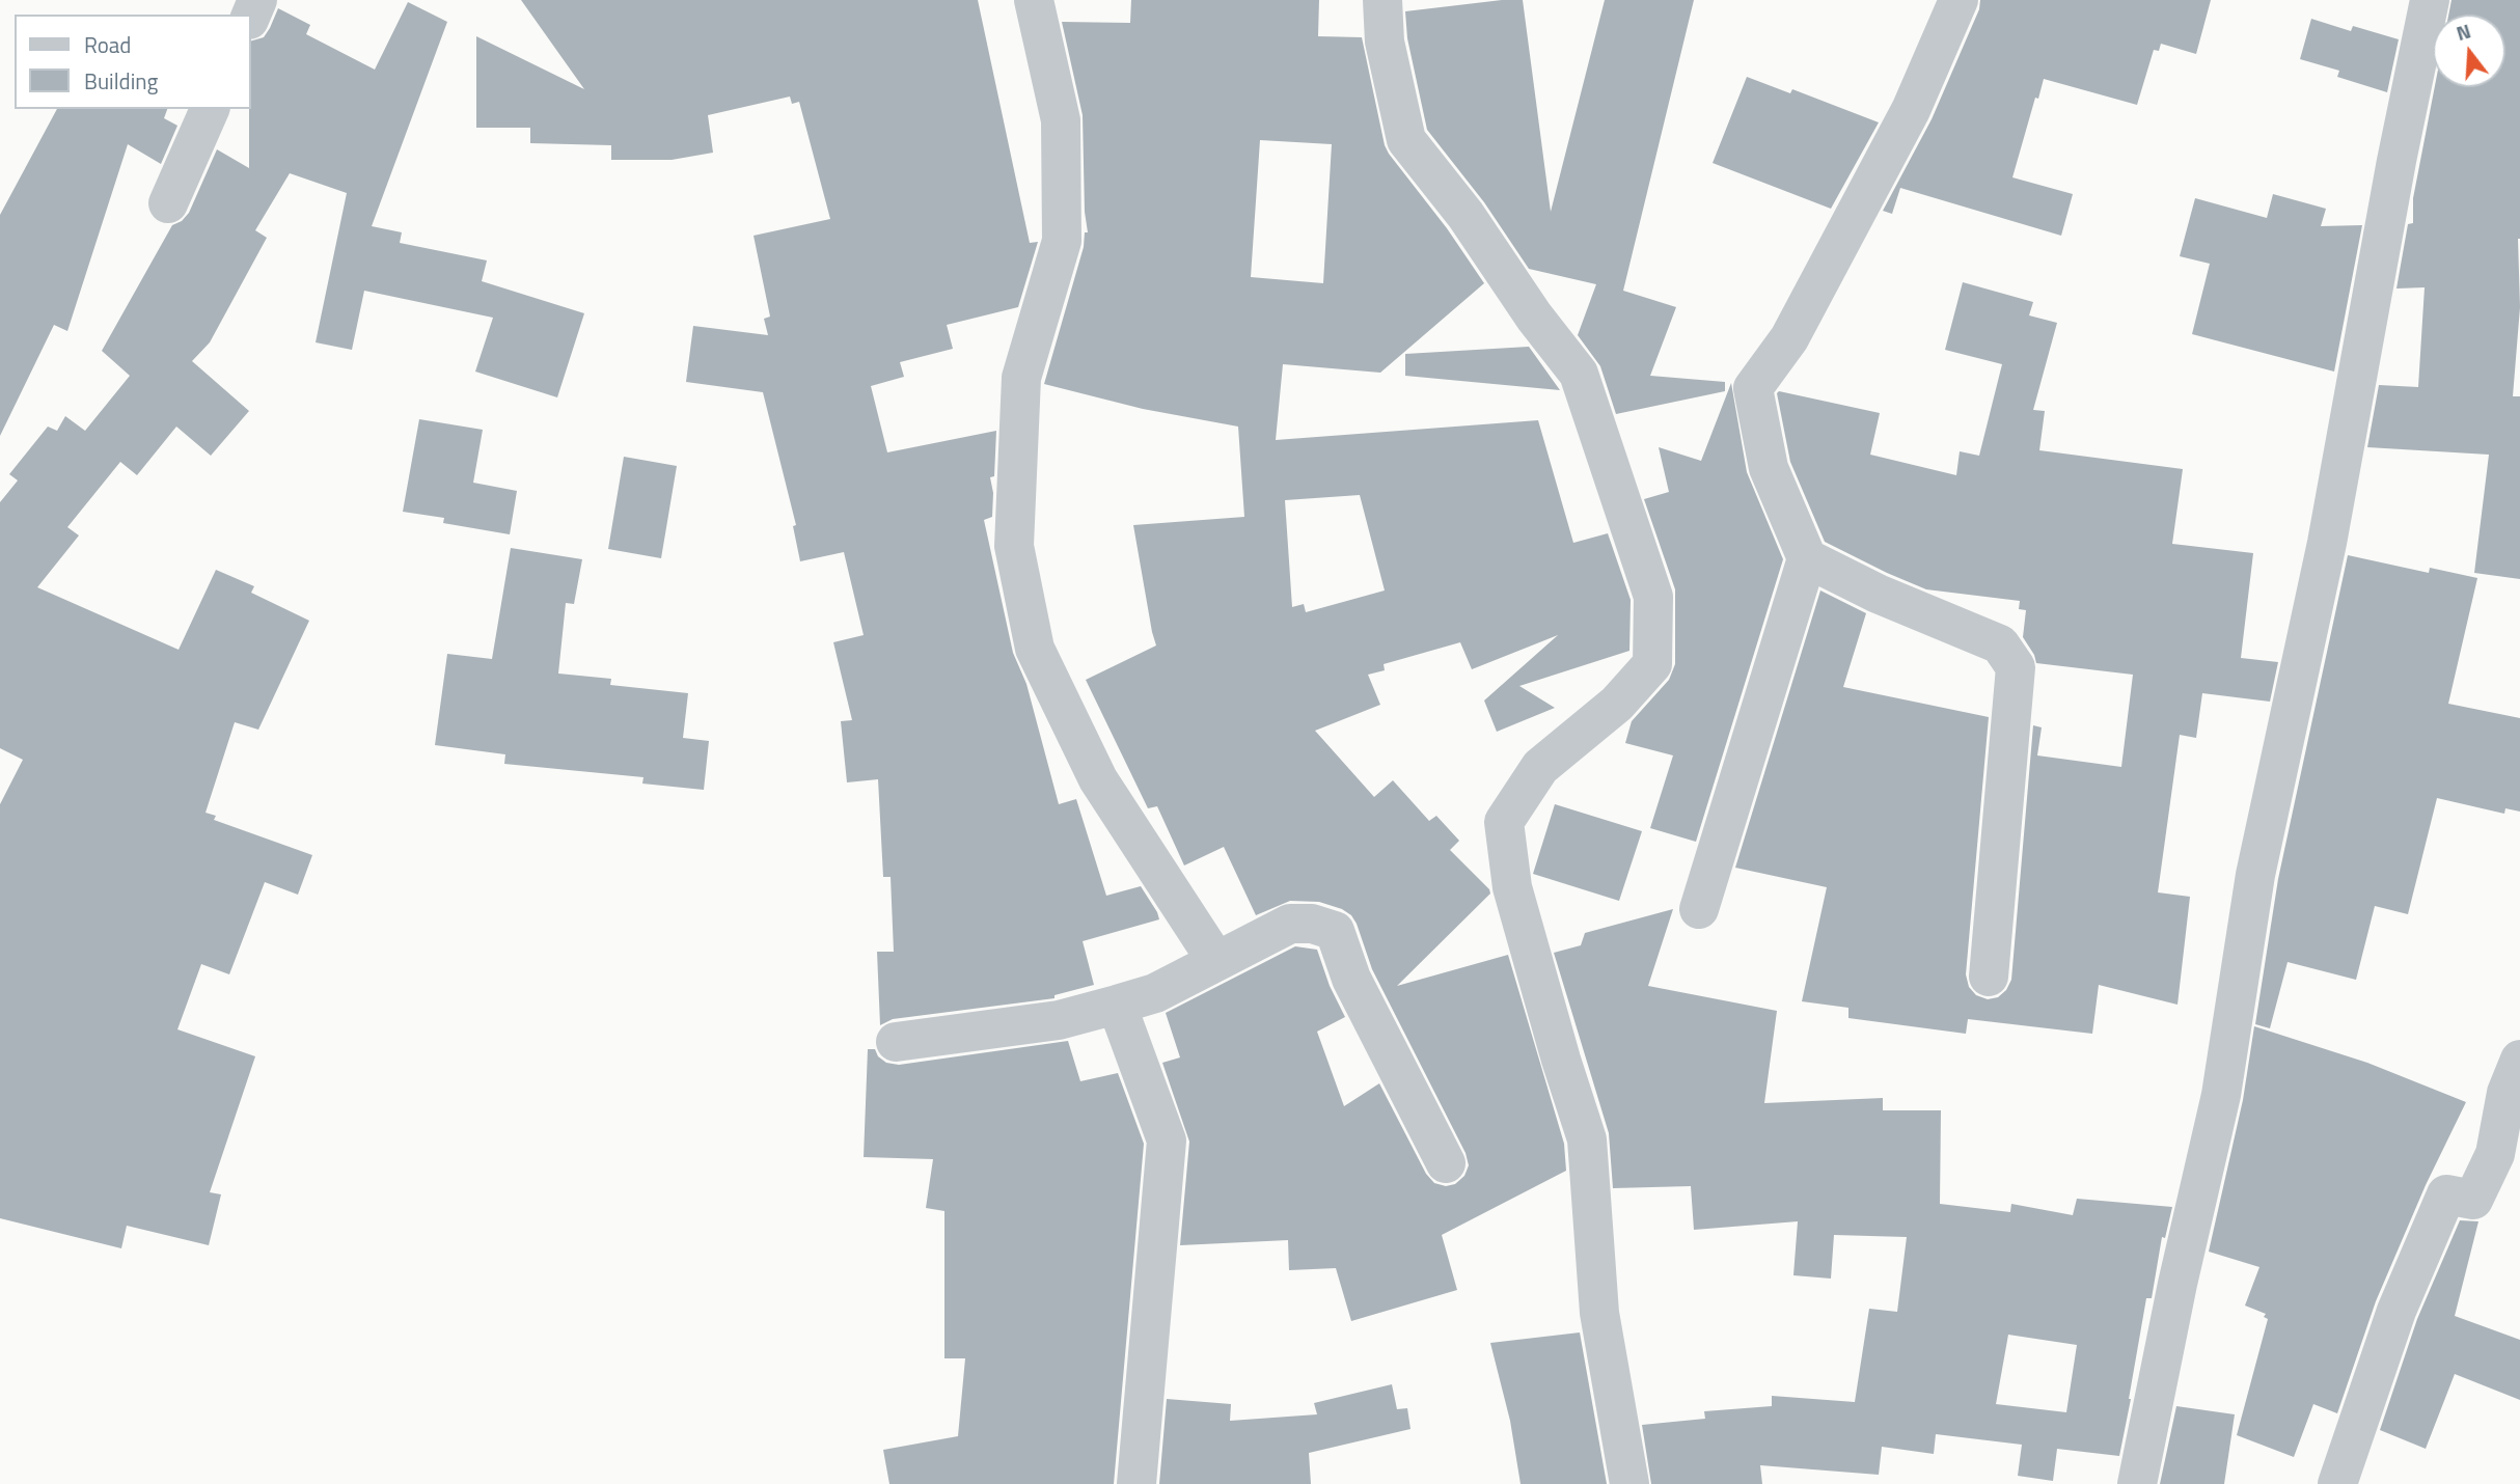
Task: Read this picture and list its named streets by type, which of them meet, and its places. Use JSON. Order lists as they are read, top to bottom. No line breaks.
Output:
{"legend":["Road","Building"],"north":"top"}
